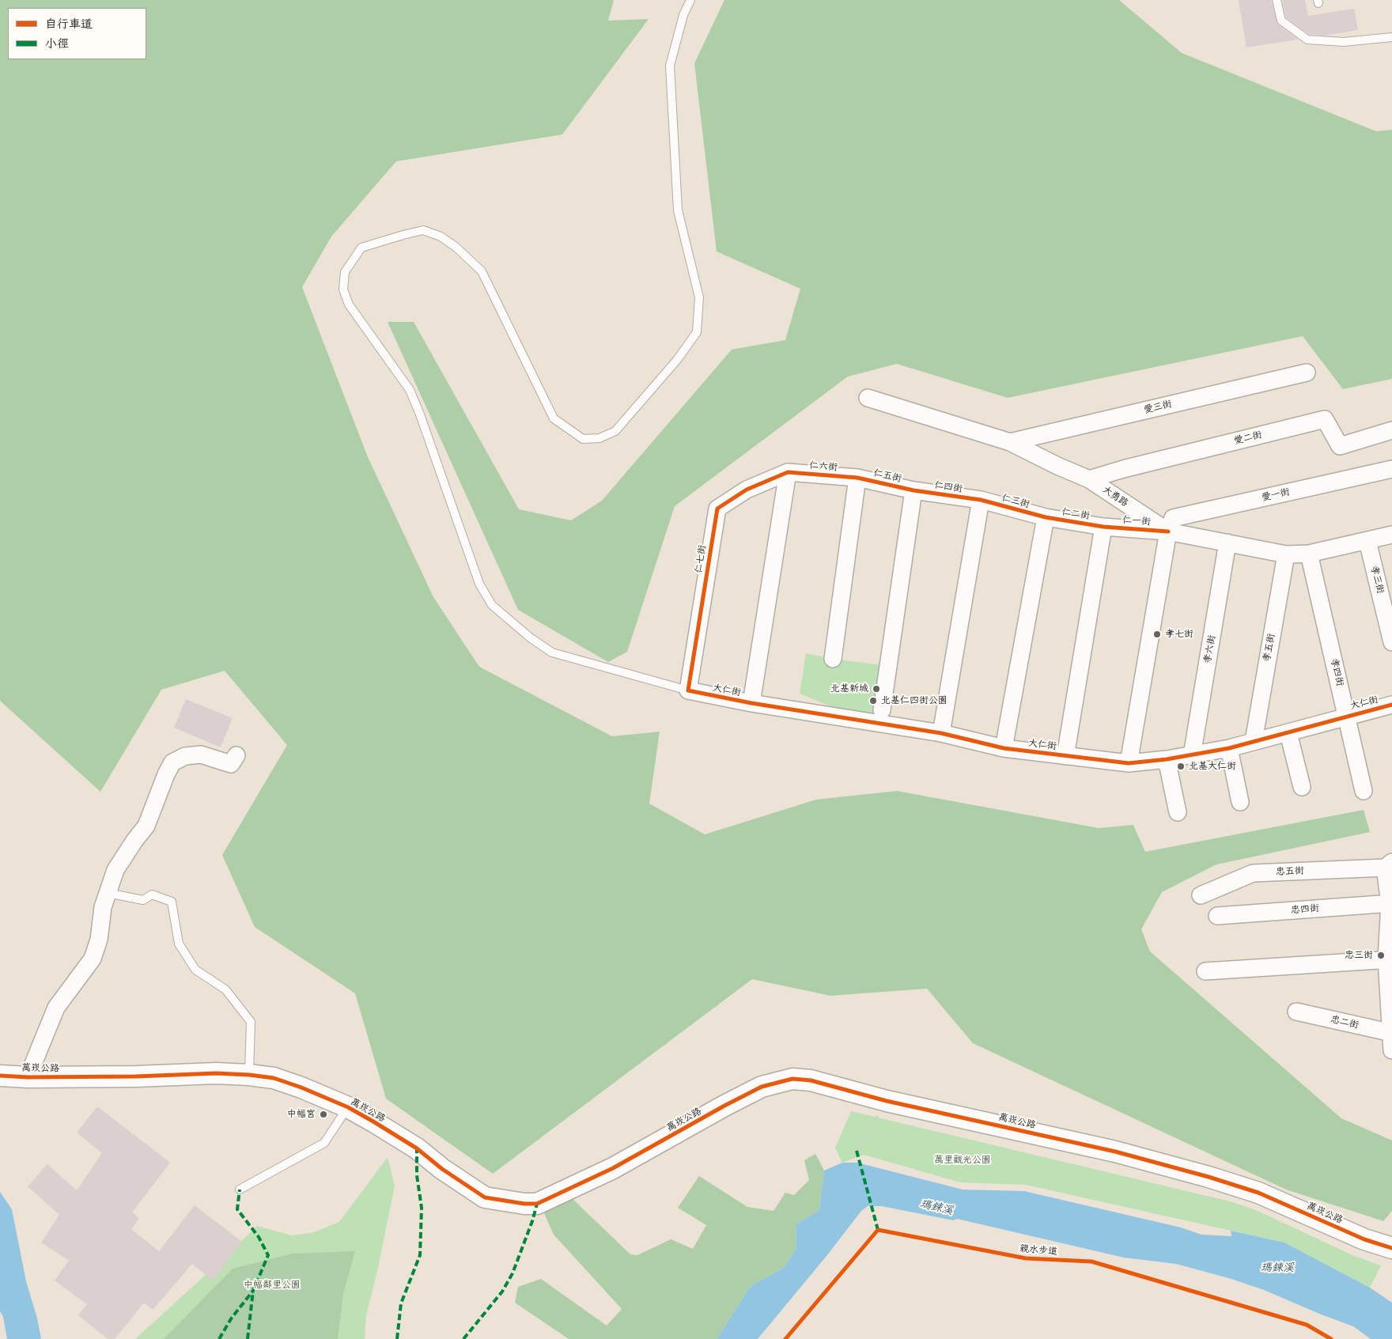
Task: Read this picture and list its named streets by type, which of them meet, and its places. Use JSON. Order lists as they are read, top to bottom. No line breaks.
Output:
{"streets":{"street":["愛三街","愛二街","仁六街","仁五街","仁四街","愛一街","大勇路","仁三街","仁二街","仁一街","仁七街","孝三街","孝五街","孝六街","孝四街","大仁街","忠五街","忠四街","忠二街","萬崁公路"],"cycle path":["親水步道"]},"crossings":[["愛三街","大勇路"],["愛二街","大勇路"],["仁六街","仁五街"],["仁六街","仁七街"],["仁五街","仁四街"],["仁四街","仁三街"],["愛一街","大勇路"],["愛一街","仁一街"],["大勇路","仁一街"],["大勇路","孝三街"],["大勇路","孝五街"],["大勇路","孝六街"],["大勇路","孝四街"],["仁三街","仁二街"],["仁二街","仁一街"],["仁七街","大仁街"],["孝五街","大仁街"],["孝六街","大仁街"],["孝四街","大仁街"]],"water":["瑪鋉溪"],"parks":["萬里觀光公園","中幅鄰里公園"],"places":["孝七街","北基新城","北基仁四街公園","北基大仁街","忠三街","中幅宮"],"legend":["自行車道","小徑"]}
